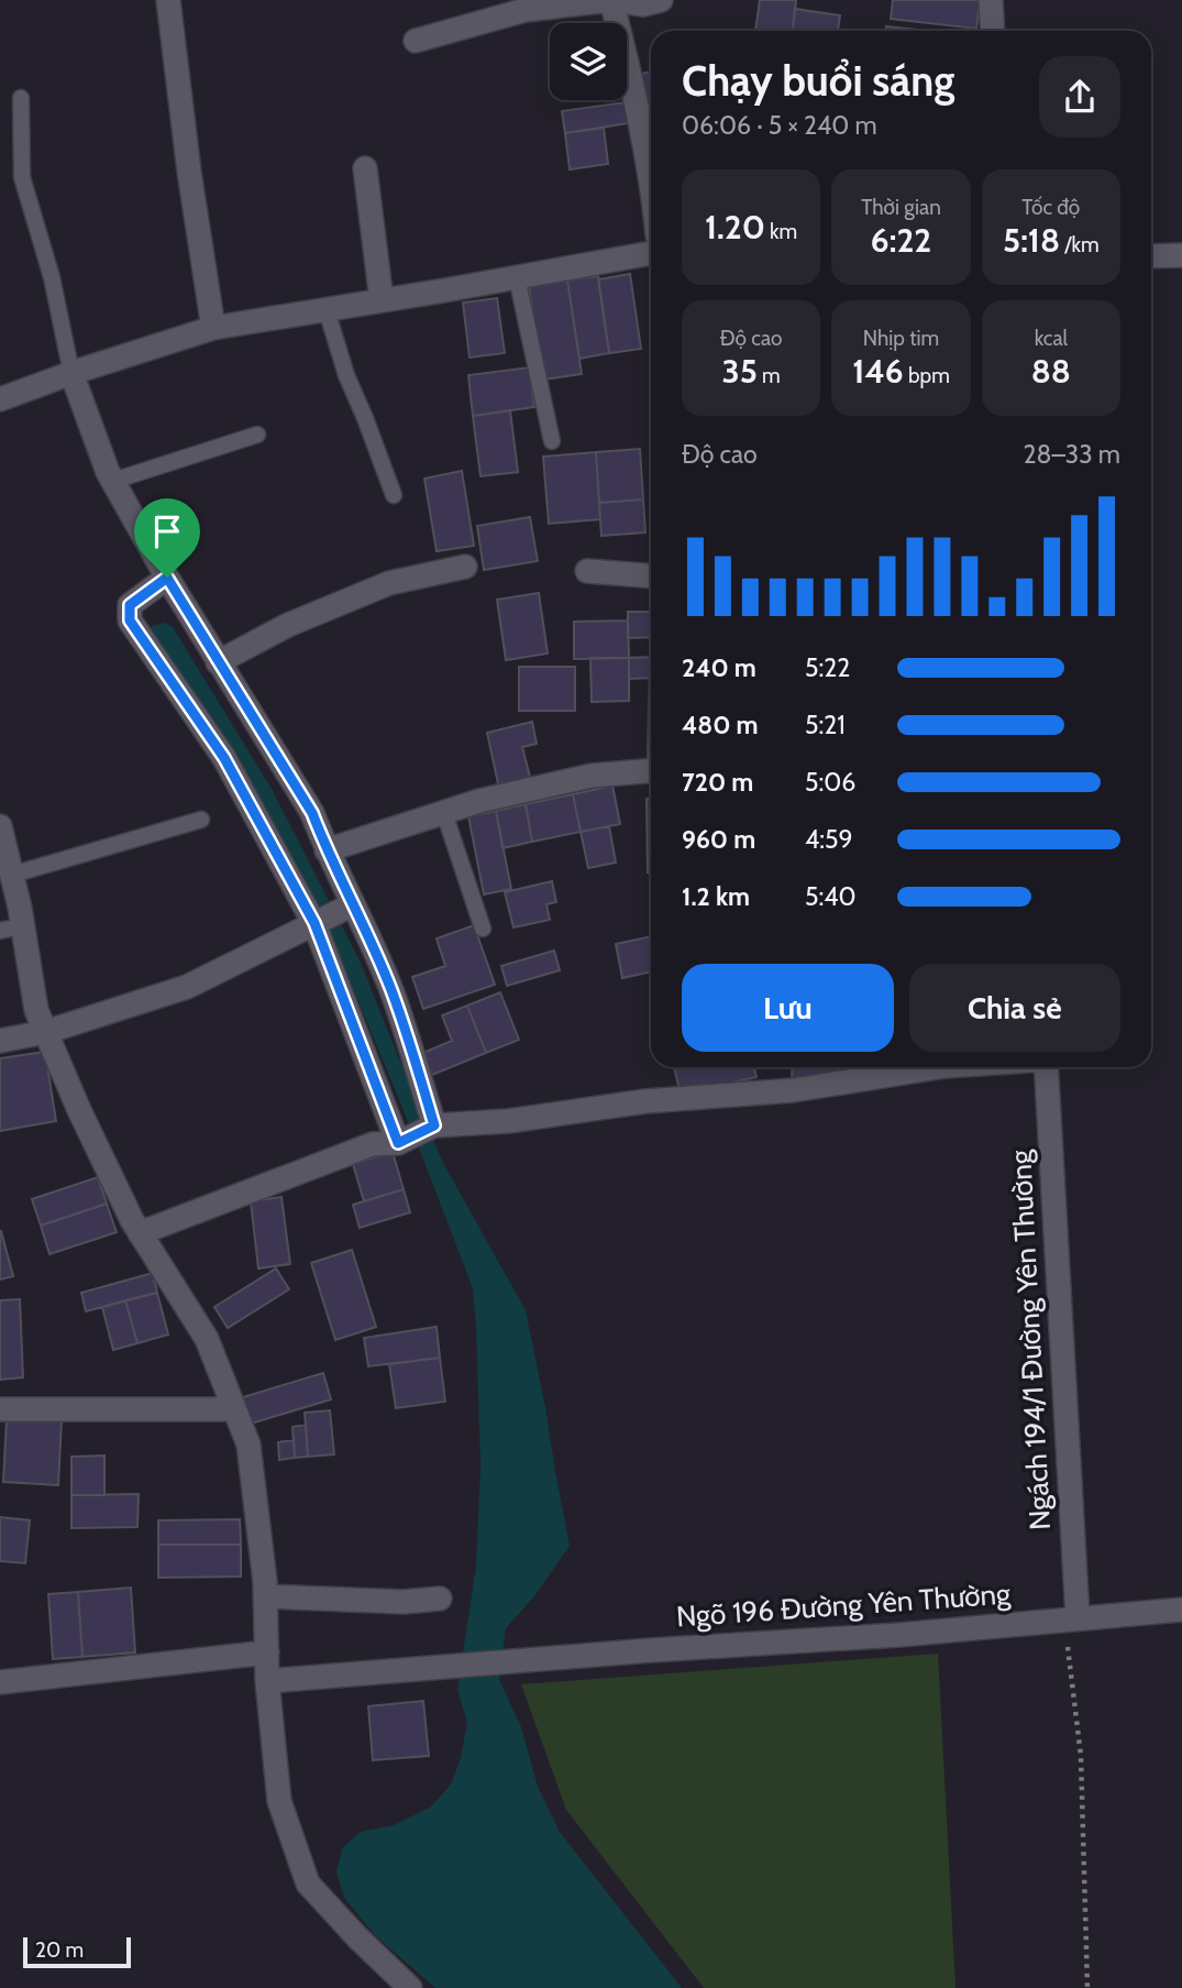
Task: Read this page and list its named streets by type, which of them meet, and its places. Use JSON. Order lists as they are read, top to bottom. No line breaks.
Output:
{"streets":{"street":["Ngách 194/1 Đường Yên Thường","Ngõ 196 Đường Yên Thường"]},"crossings":[["Ngách 194/1 Đường Yên Thường","Ngõ 196 Đường Yên Thường"]],"scale_bar":"20 m","page":{"heading":["Chạy buổi sáng","06:06 · 5 × 240 m"],"stats":[["1.20 km"],["Thời gian","6:22"],["Tốc độ","5:18 /km"],["Độ cao","35 m"],["Nhịp tim","146 bpm"],["kcal","88"]],"chart":["Độ cao","28–33 m"],"list":[{"name":"240 m","note":"5:22"},{"name":"480 m","note":"5:21"},{"name":"720 m","note":"5:06"},{"name":"960 m","note":"4:59"},{"name":"1.2 km","note":"5:40"}],"buttons":["Lưu","Chia sẻ"],"scale":"20 m"}}
